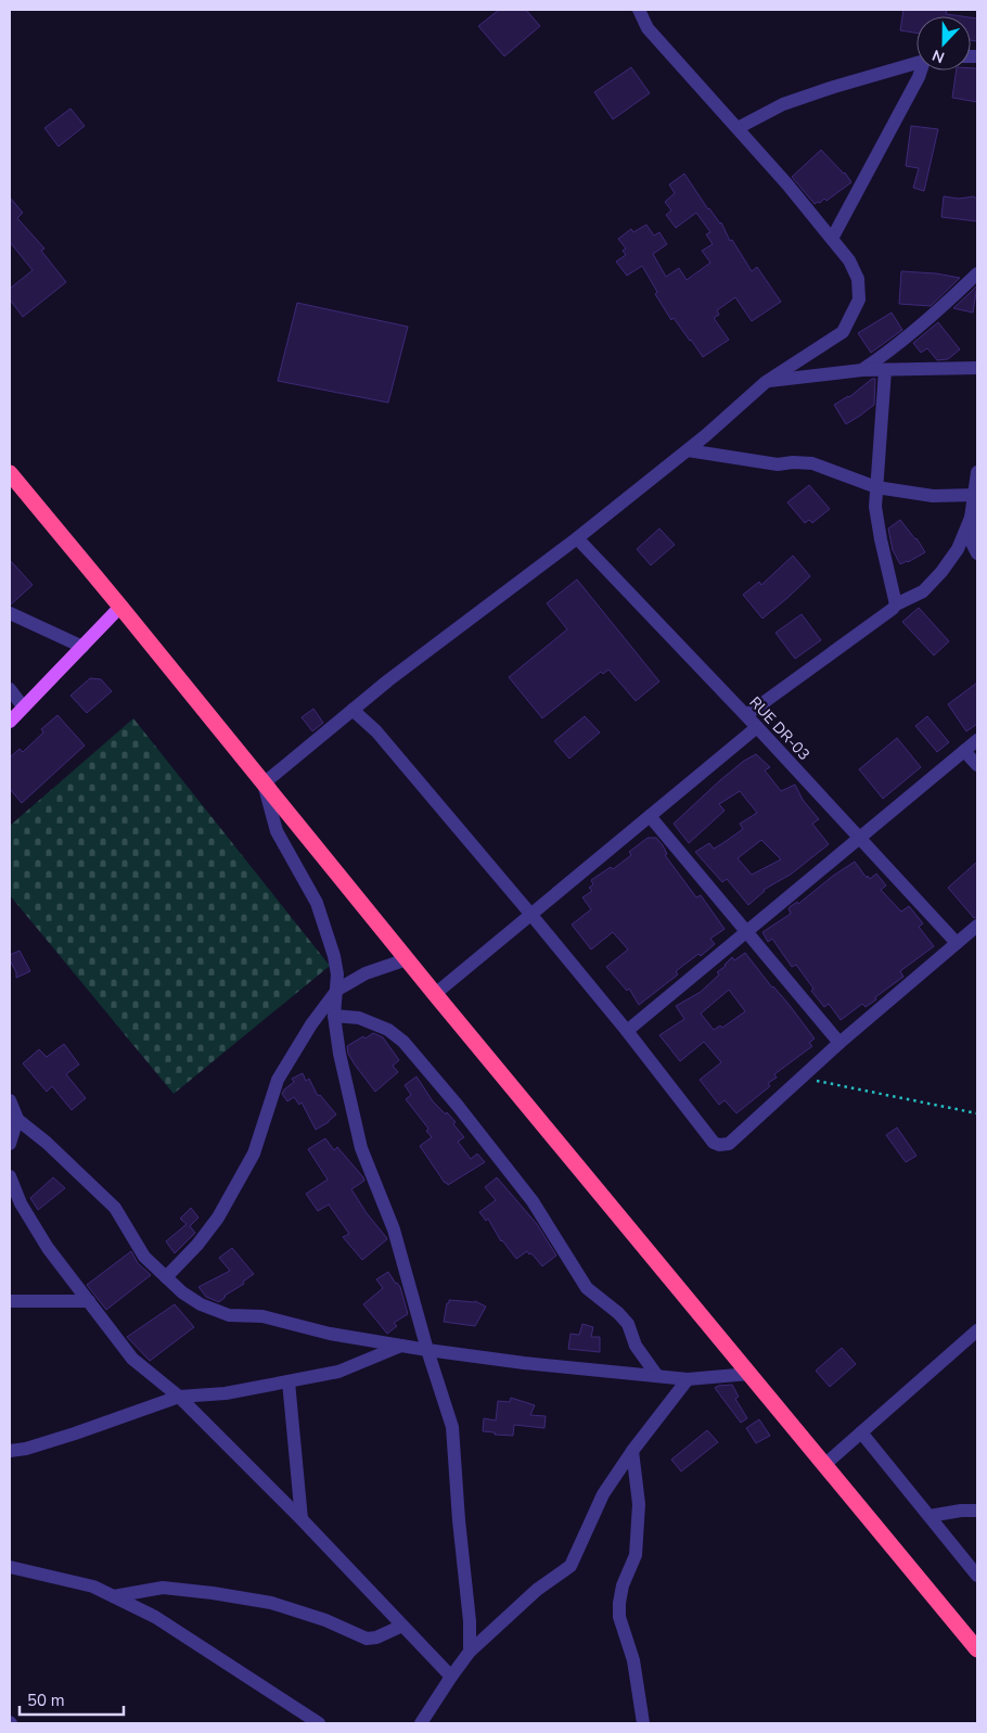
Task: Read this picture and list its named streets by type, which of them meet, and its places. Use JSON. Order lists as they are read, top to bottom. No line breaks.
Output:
{"streets":{"street":["RUE DR-03"]},"scale_bar":"50 m","north":"bottom"}
